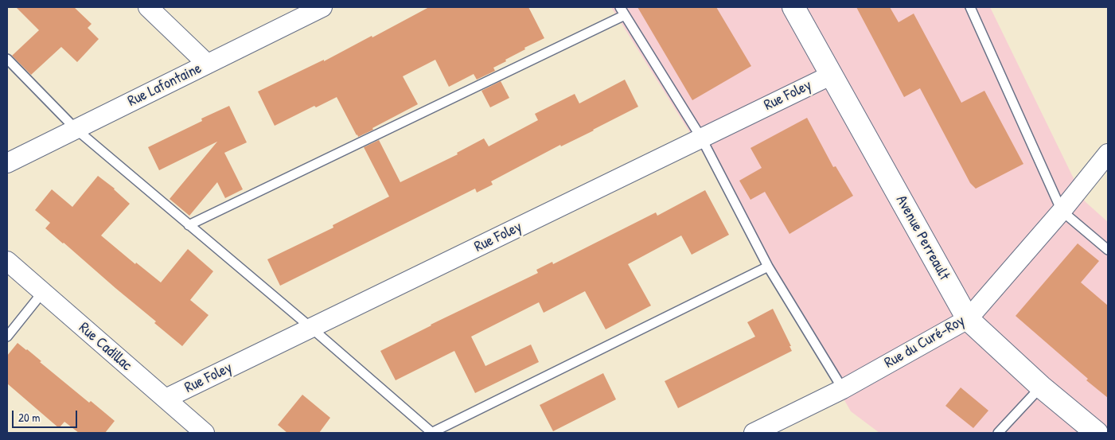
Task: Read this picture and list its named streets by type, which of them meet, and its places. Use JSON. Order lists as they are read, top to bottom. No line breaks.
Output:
{"streets":{"street":["Rue Lafontaine","Rue Foley","Avenue Perreault","Rue du Curé-Roy","Rue Cadillac"]},"crossings":[["Rue Foley","Avenue Perreault"],["Rue Foley","Rue Cadillac"],["Avenue Perreault","Rue du Curé-Roy"]],"scale_bar":"20 m"}
